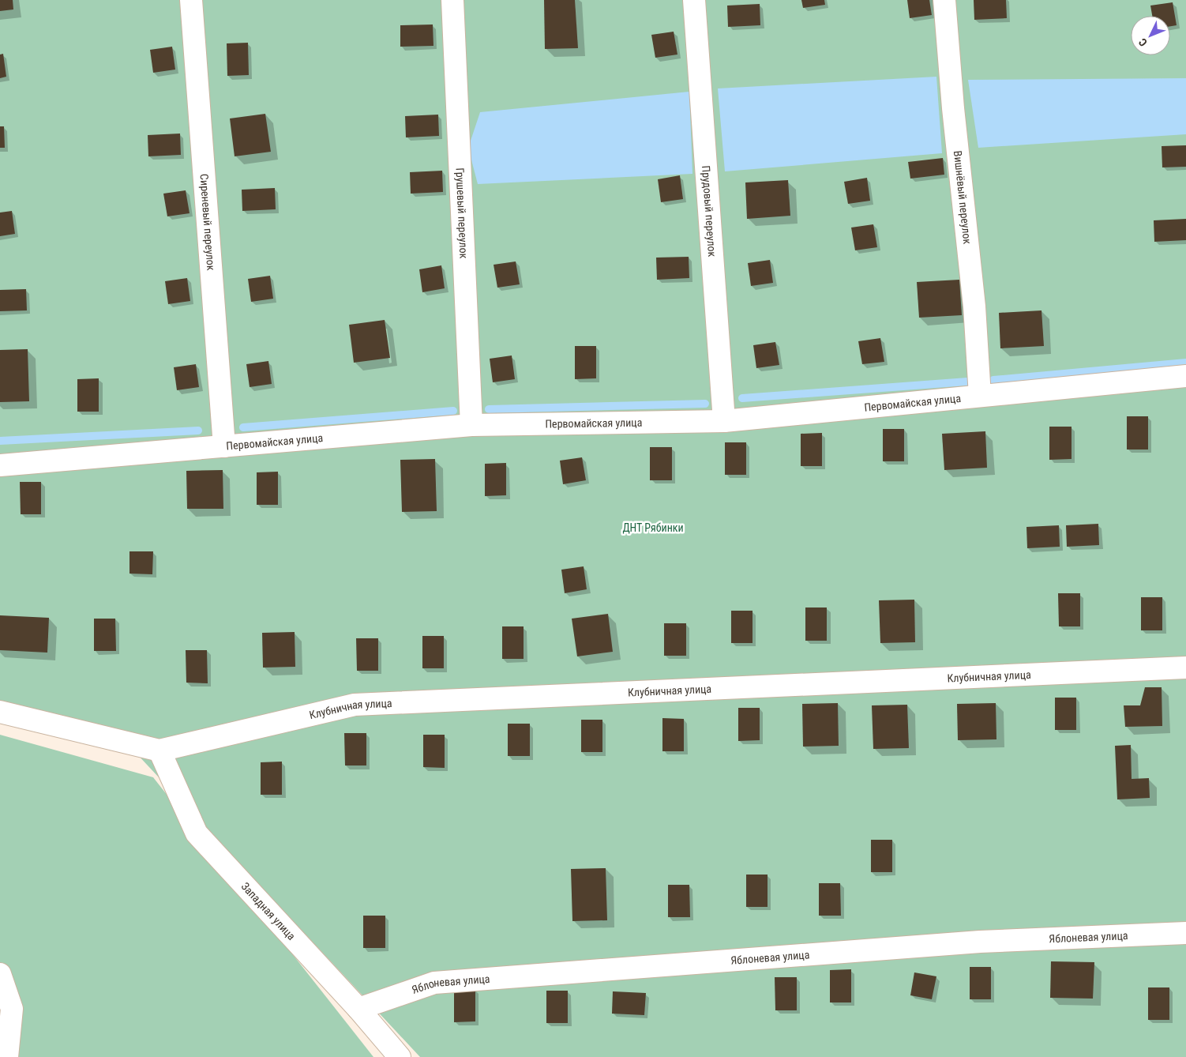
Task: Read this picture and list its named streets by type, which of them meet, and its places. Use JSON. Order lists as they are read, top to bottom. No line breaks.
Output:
{"streets":{"street":["Вишнёвый переулок","Прудовый переулок","Грушевый переулок","Сиреневый переулок","Первомайская улица","Клубничная улица","Западная улица","Яблоневая улица"]},"crossings":[["Вишнёвый переулок","Первомайская улица"],["Прудовый переулок","Первомайская улица"],["Грушевый переулок","Первомайская улица"],["Сиреневый переулок","Первомайская улица"],["Клубничная улица","Западная улица"],["Западная улица","Яблоневая улица"]],"parks":["ДНТ Рябинки"],"north":"bottom left"}
